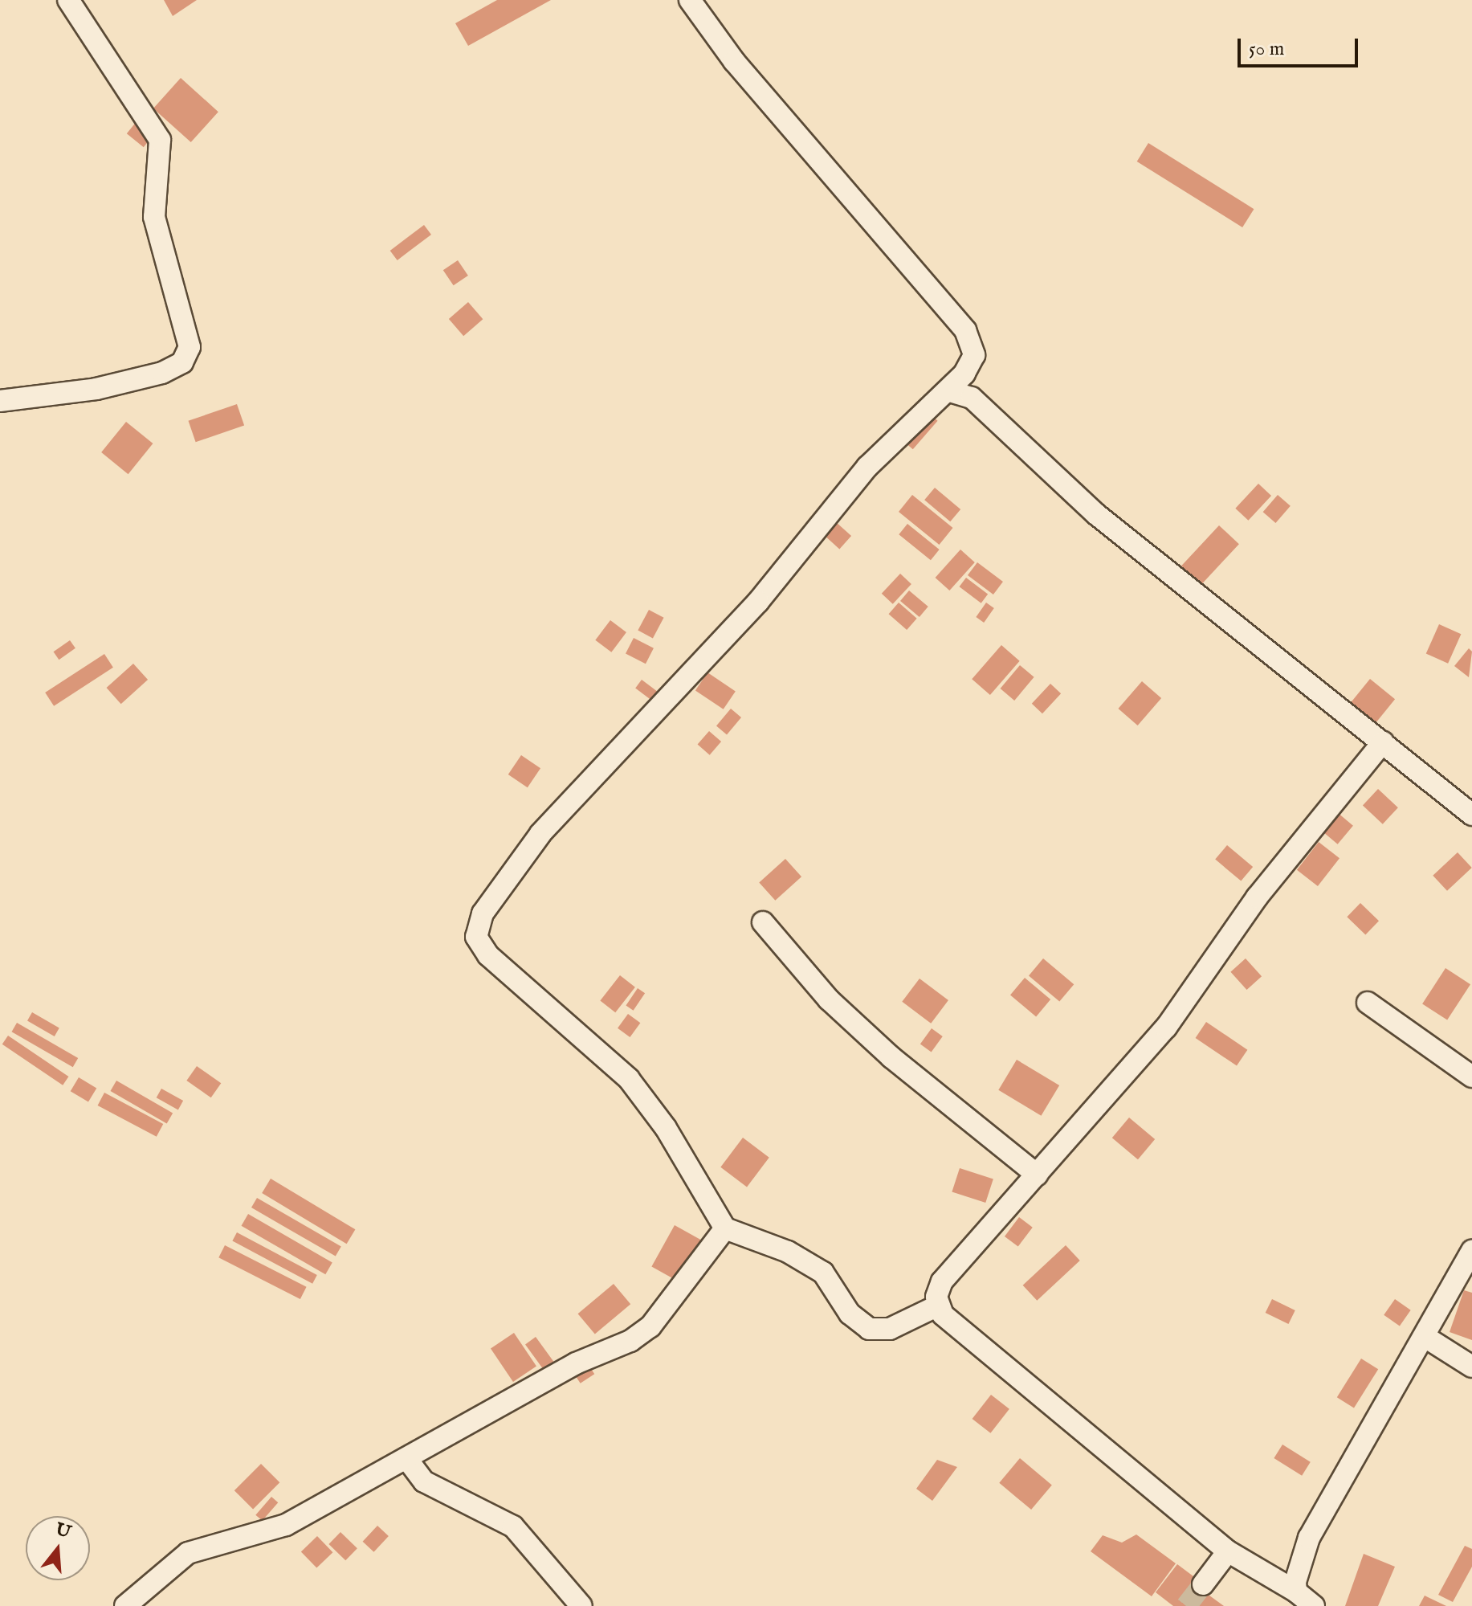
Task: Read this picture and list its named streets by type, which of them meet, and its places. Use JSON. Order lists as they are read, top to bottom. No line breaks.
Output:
{"scale_bar":"50 m","north":"top"}
